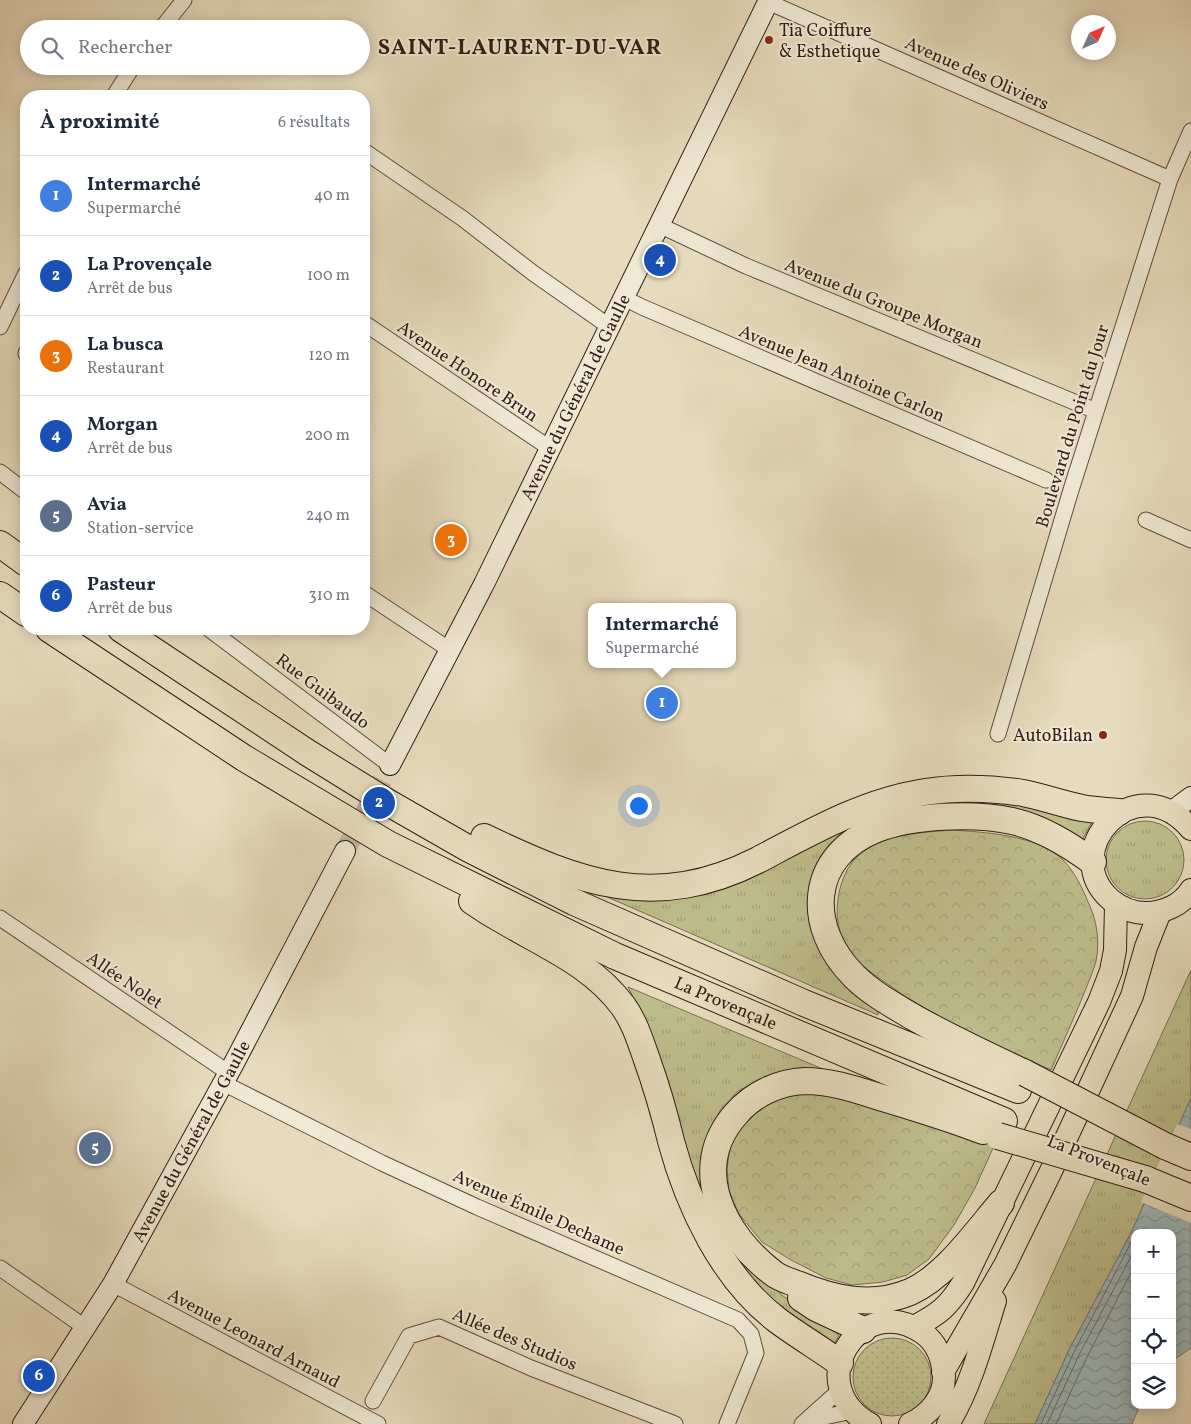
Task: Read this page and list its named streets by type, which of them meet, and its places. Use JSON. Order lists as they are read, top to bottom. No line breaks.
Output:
{"streets":{"highway":["La Provençale"],"main road":["Avenue du Général de Gaulle"],"street":["Avenue des Oliviers","Avenue du Groupe Morgan","Avenue Honore Brun","Avenue Jean Antoine Carlon","Boulevard du Point du Jour","Rue Guibaudo","Allée Nolet","Avenue Émile Dechame","Avenue Leonard Arnaud","Allée des Studios"]},"crossings":[["Avenue des Oliviers","Avenue du Général de Gaulle"],["Avenue des Oliviers","Boulevard du Point du Jour"],["Avenue du Groupe Morgan","Avenue du Général de Gaulle"],["Avenue du Groupe Morgan","Boulevard du Point du Jour"],["Avenue Honore Brun","Avenue du Général de Gaulle"],["Avenue Jean Antoine Carlon","Avenue du Général de Gaulle"],["Avenue du Général de Gaulle","Rue Guibaudo"],["Avenue du Général de Gaulle","Allée Nolet"],["Avenue du Général de Gaulle","Avenue Émile Dechame"],["Avenue du Général de Gaulle","Avenue Leonard Arnaud"],["Allée Nolet","Avenue Émile Dechame"]],"districts":["SAINT-LAURENT-DU-VAR"],"places":["Tia Coiffure & Esthetique","AutoBilan"],"north":"top right","page":{"search":"Rechercher","heading":["À proximité","6 résultats"],"list":[{"mark":"1","name":"Intermarché","note":"Supermarché","value":"40 m"},{"mark":"2","name":"La Provençale","note":"Arrêt de bus","value":"100 m"},{"mark":"3","name":"La busca","note":"Restaurant","value":"120 m"},{"mark":"4","name":"Morgan","note":"Arrêt de bus","value":"200 m"},{"mark":"5","name":"Avia","note":"Station-service","value":"240 m"},{"mark":"6","name":"Pasteur","note":"Arrêt de bus","value":"310 m"}],"pins":["4","3","1","2","5","6"],"popup":["Intermarché","Supermarché"],"map_buttons":["+","−"]}}
